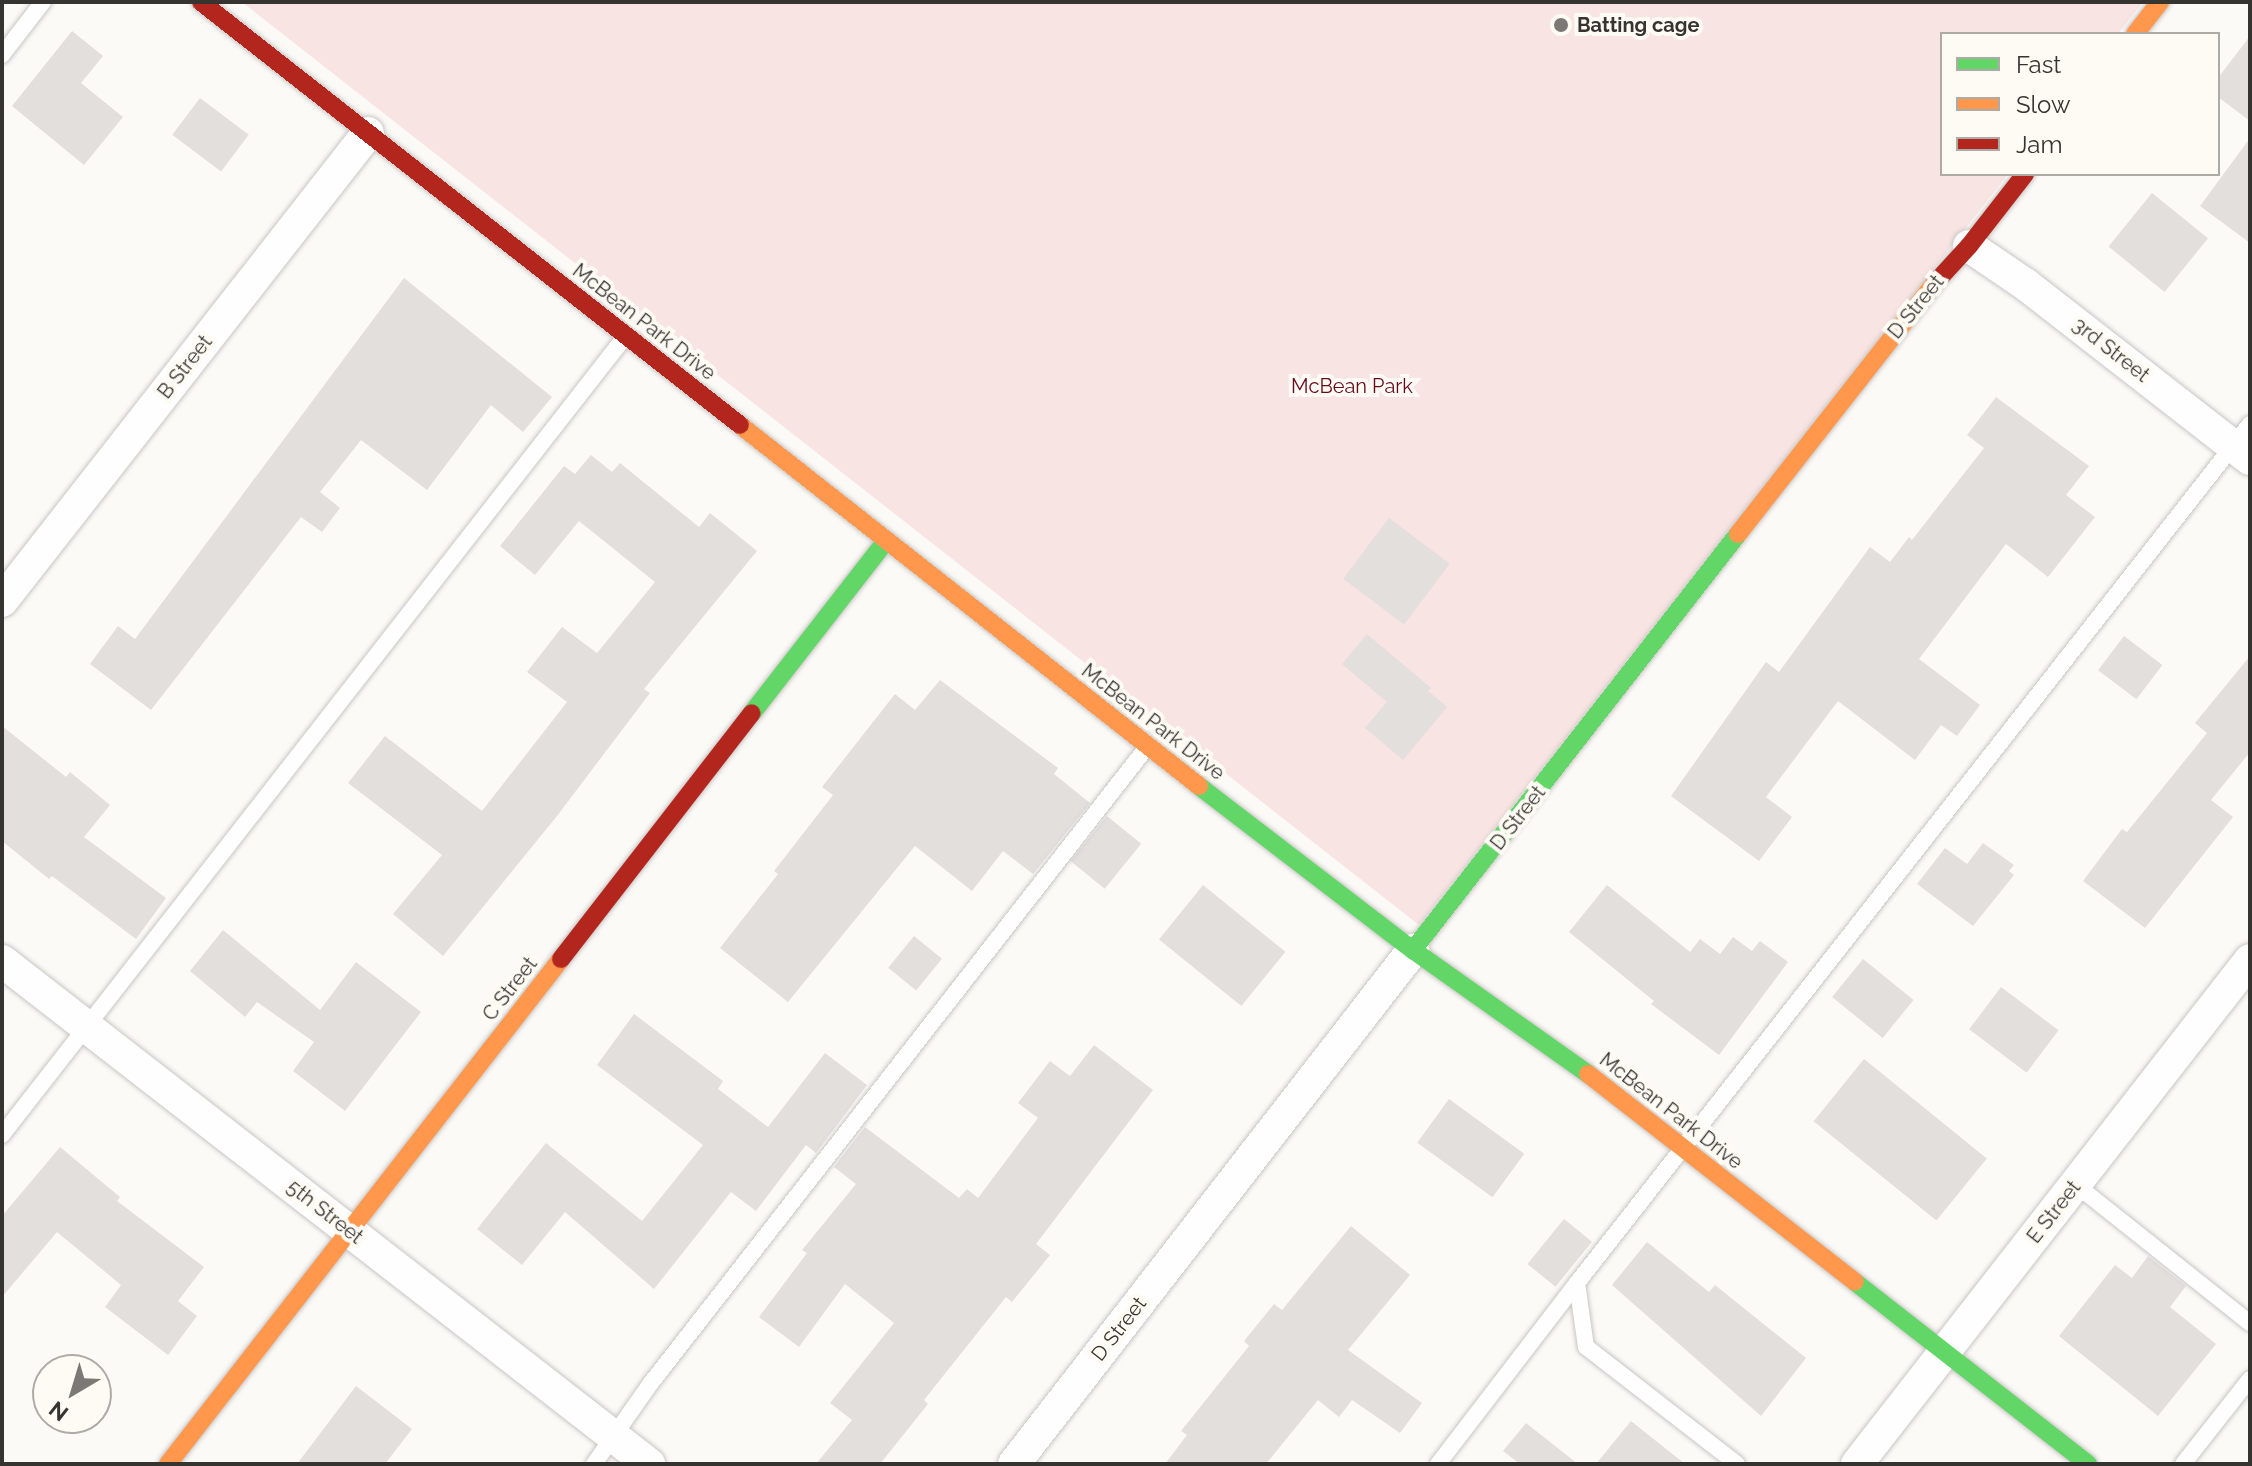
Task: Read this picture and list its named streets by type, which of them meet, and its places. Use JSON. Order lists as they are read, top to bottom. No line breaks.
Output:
{"streets":{"main road":["D Street","McBean Park Drive","C Street"],"street":["3rd Street","B Street","5th Street","E Street"]},"crossings":[["D Street","McBean Park Drive"],["D Street","3rd Street"],["McBean Park Drive","B Street"],["McBean Park Drive","C Street"],["McBean Park Drive","E Street"],["C Street","5th Street"]],"parks":["McBean Park"],"places":["Batting cage"],"legend":["Fast","Slow","Jam"],"north":"bottom left"}
